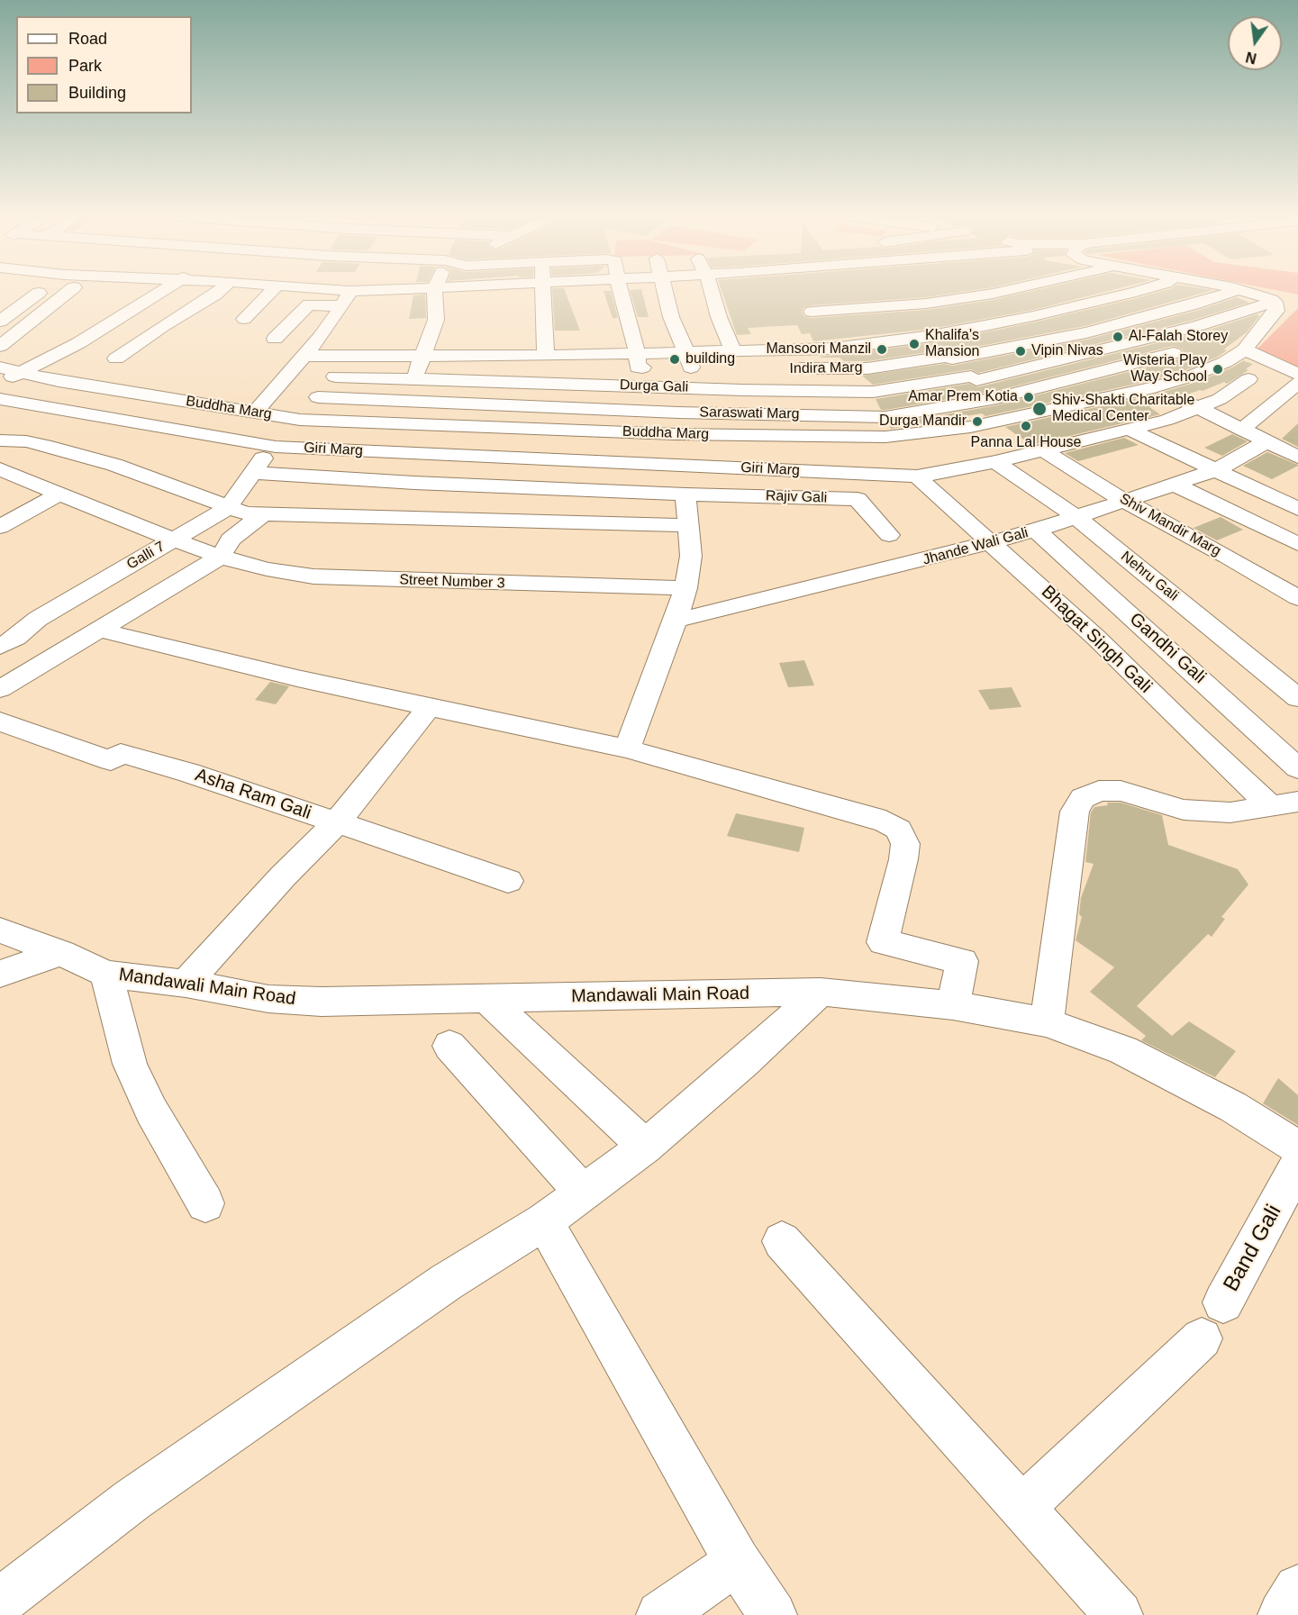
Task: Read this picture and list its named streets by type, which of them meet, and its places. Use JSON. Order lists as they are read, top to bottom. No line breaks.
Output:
{"streets":{"street":["Indira Marg","Durga Gali","Buddha Marg","Saraswati Marg","Giri Marg","Rajiv Gali","Shiv Mandir Marg","Jhande Wali Gali","Galli 7","Nehru Gali","Street Number 3","Bhagat Singh Gali","Gandhi Gali","Asha Ram Gali","Mandawali Main Road","Band Gali"]},"crossings":[["Indira Marg","Shiv Mandir Marg"],["Durga Gali","Buddha Marg"],["Durga Gali","Shiv Mandir Marg"],["Buddha Marg","Giri Marg"],["Buddha Marg","Shiv Mandir Marg"],["Saraswati Marg","Shiv Mandir Marg"],["Giri Marg","Shiv Mandir Marg"],["Giri Marg","Galli 7"],["Giri Marg","Nehru Gali"],["Giri Marg","Bhagat Singh Gali"],["Rajiv Gali","Galli 7"],["Shiv Mandir Marg","Jhande Wali Gali"],["Jhande Wali Gali","Nehru Gali"],["Jhande Wali Gali","Bhagat Singh Gali"],["Jhande Wali Gali","Gandhi Gali"],["Galli 7","Street Number 3"]],"places":["Al-Falah Storey","Khalifa's Mansion","Mansoori Manzil","Vipin Nivas","building","Wisteria Play Way School","Amar Prem Kotia","Shiv-Shakti Charitable Medical Center","Durga Mandir","Panna Lal House"],"legend":["Road","Park","Building"],"north":"bottom"}
